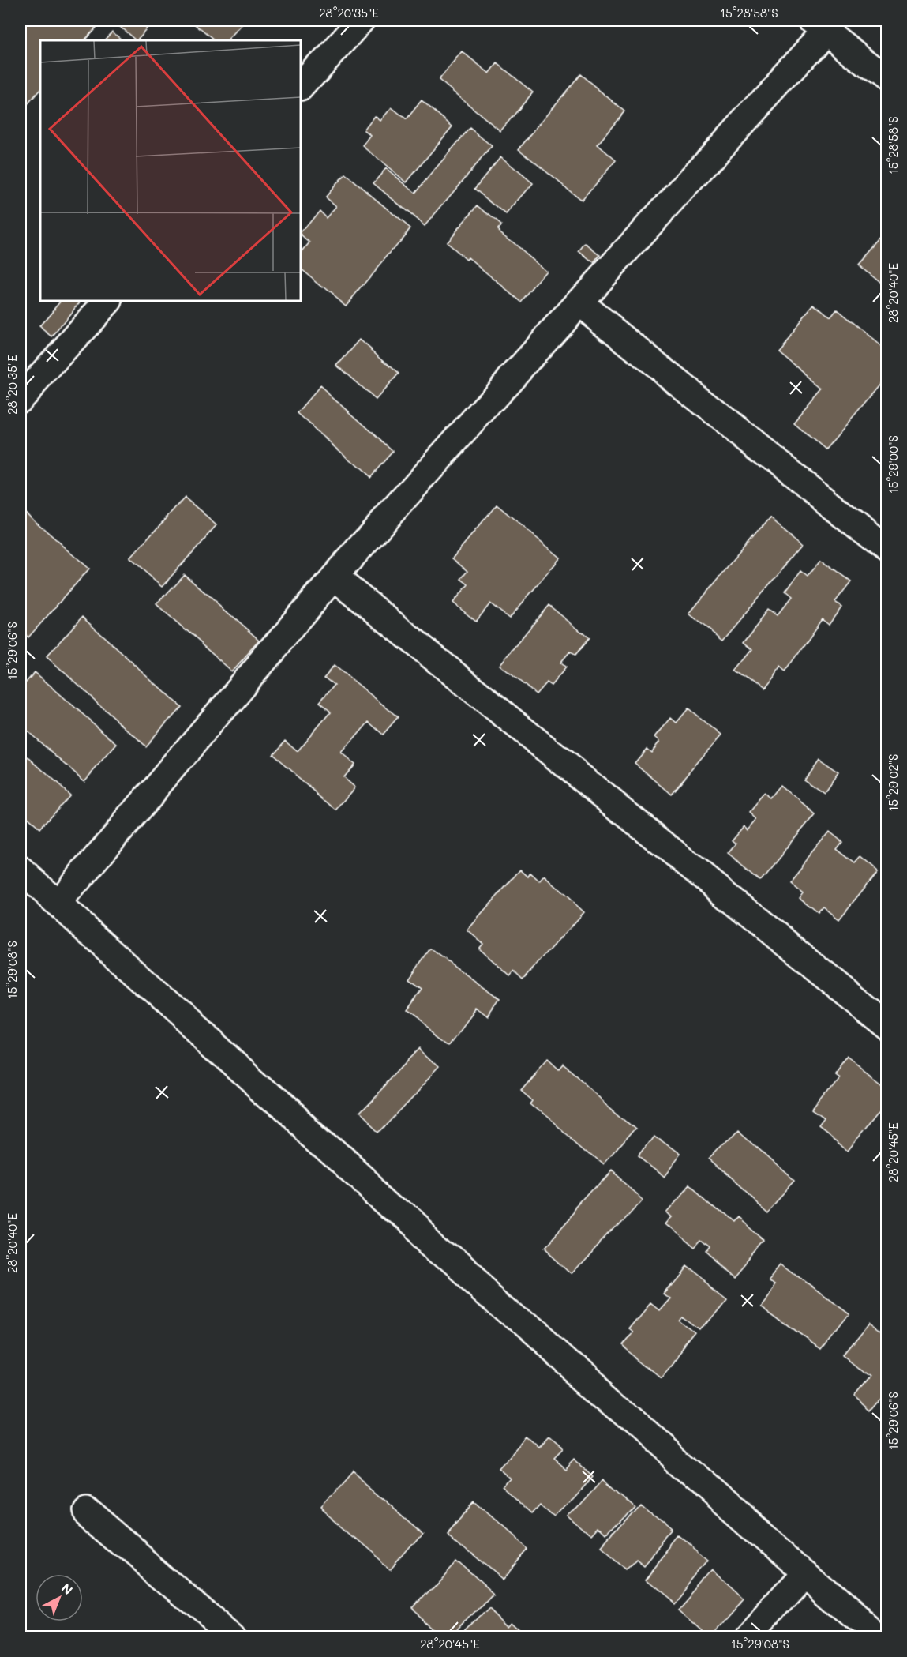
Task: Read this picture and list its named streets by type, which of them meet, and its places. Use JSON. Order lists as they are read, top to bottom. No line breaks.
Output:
{"north":"top right","coordinates":["28°20'35\"E","15°28'58\"S","28°20'40\"E","15°29'00\"S","15°29'06\"S","15°29'02\"S","15°29'08\"S","28°20'45\"E"]}
